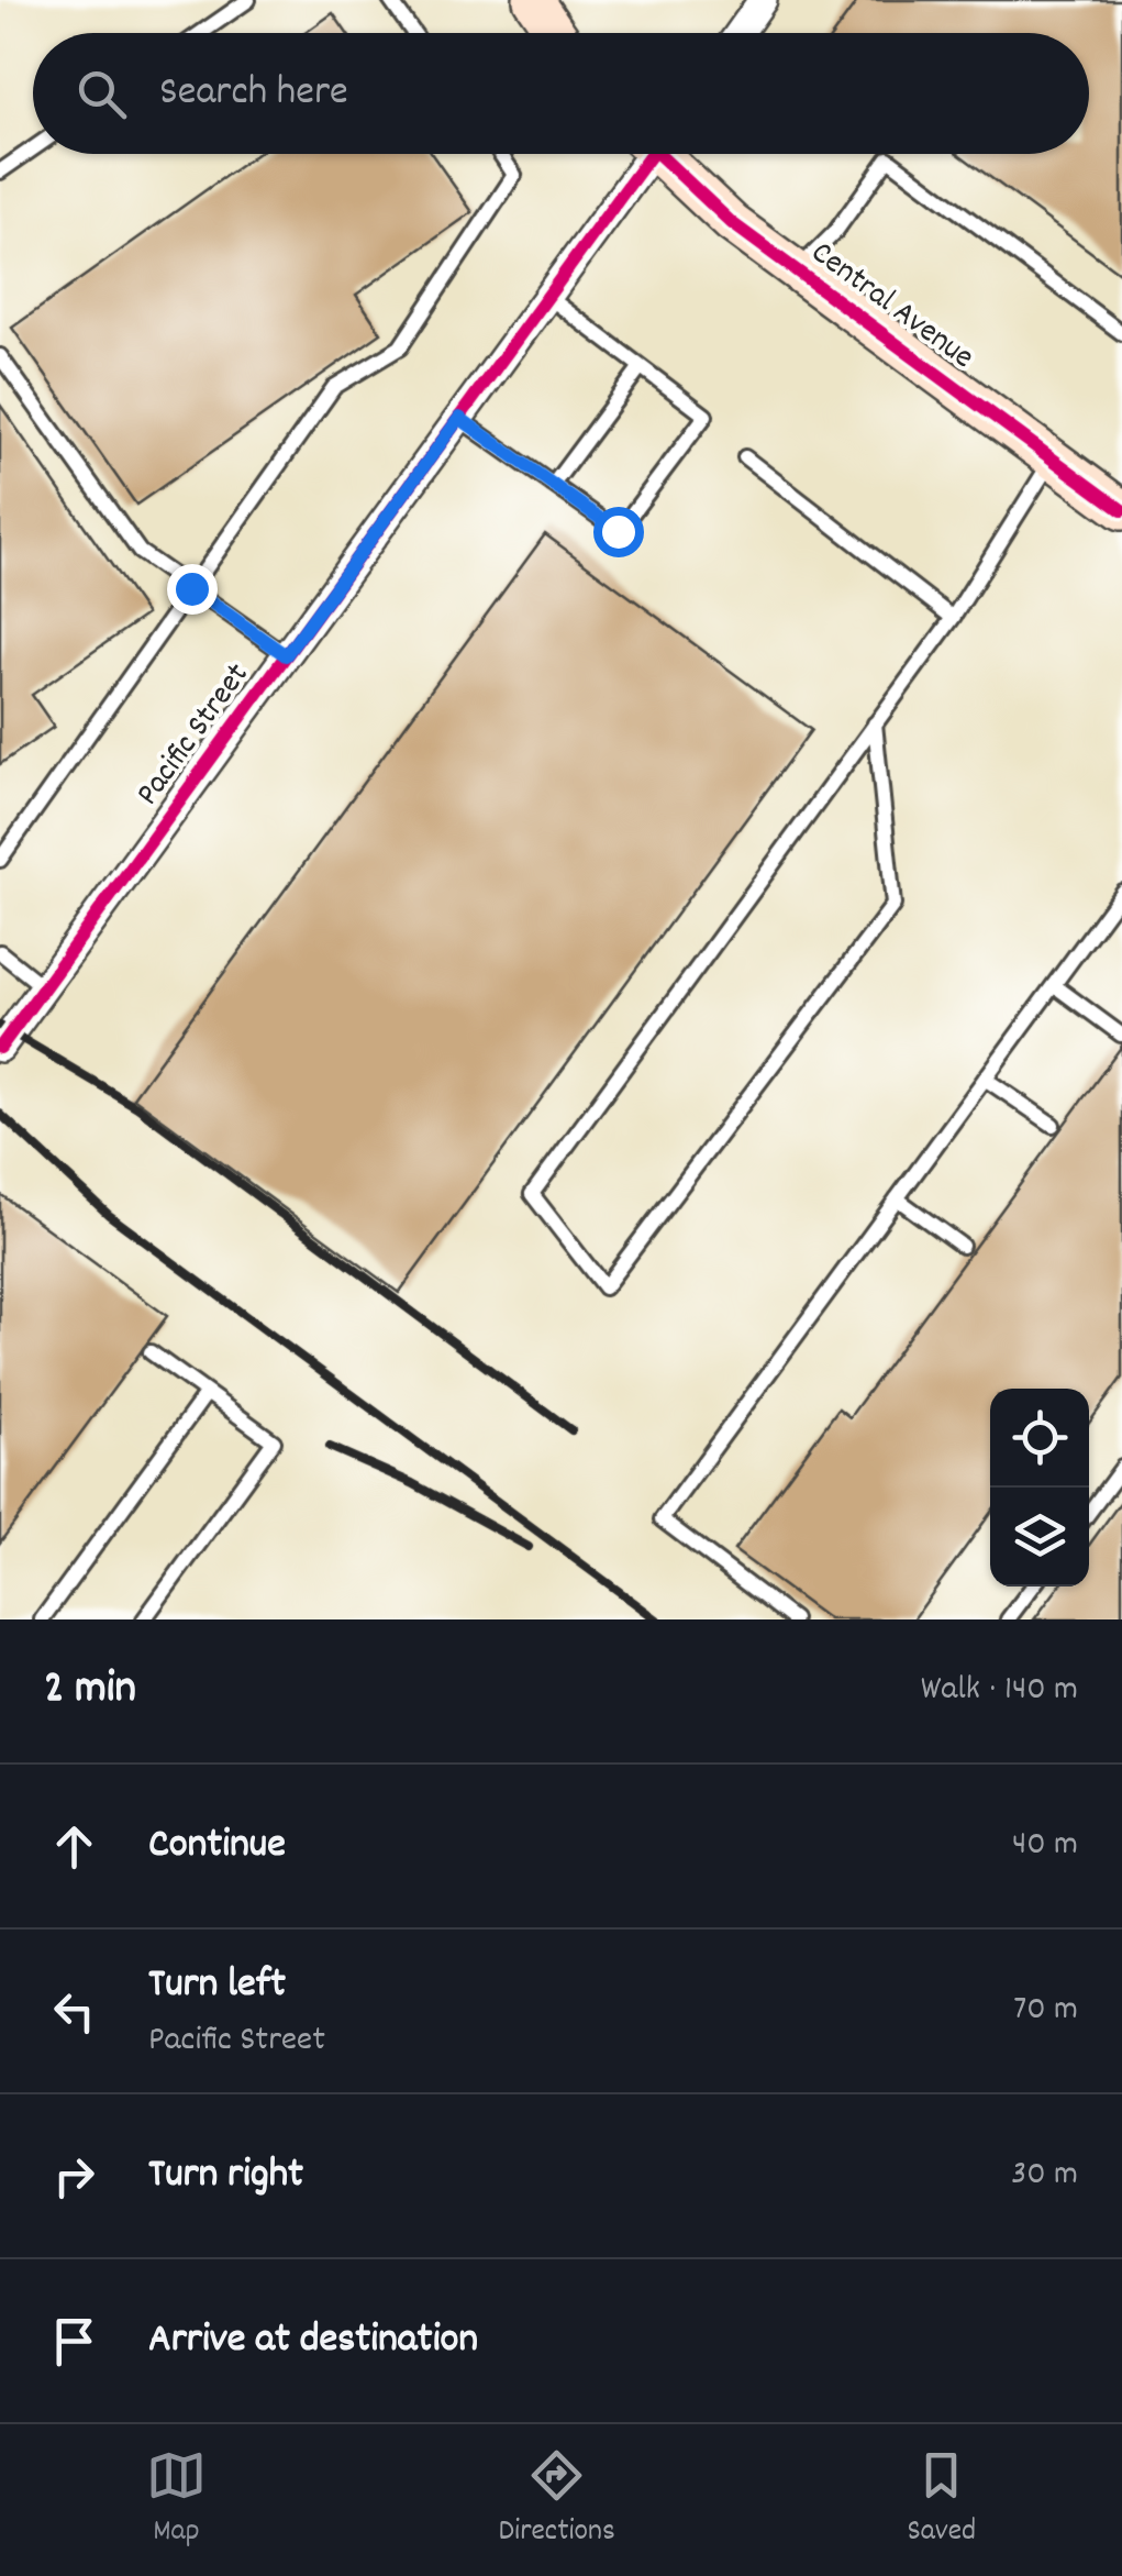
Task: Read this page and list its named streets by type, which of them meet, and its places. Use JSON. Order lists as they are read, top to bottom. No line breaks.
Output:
{"streets":{"street":["Central Avenue","Pacific Street"]},"page":{"search":"Search here","heading":["2 min","Walk · 140 m"],"list":[["Continue","40 m"],["Turn left","Pacific Street","70 m"],["Turn right","30 m"],"Arrive at destination"],"nav":["Map","Directions","Saved"]}}
